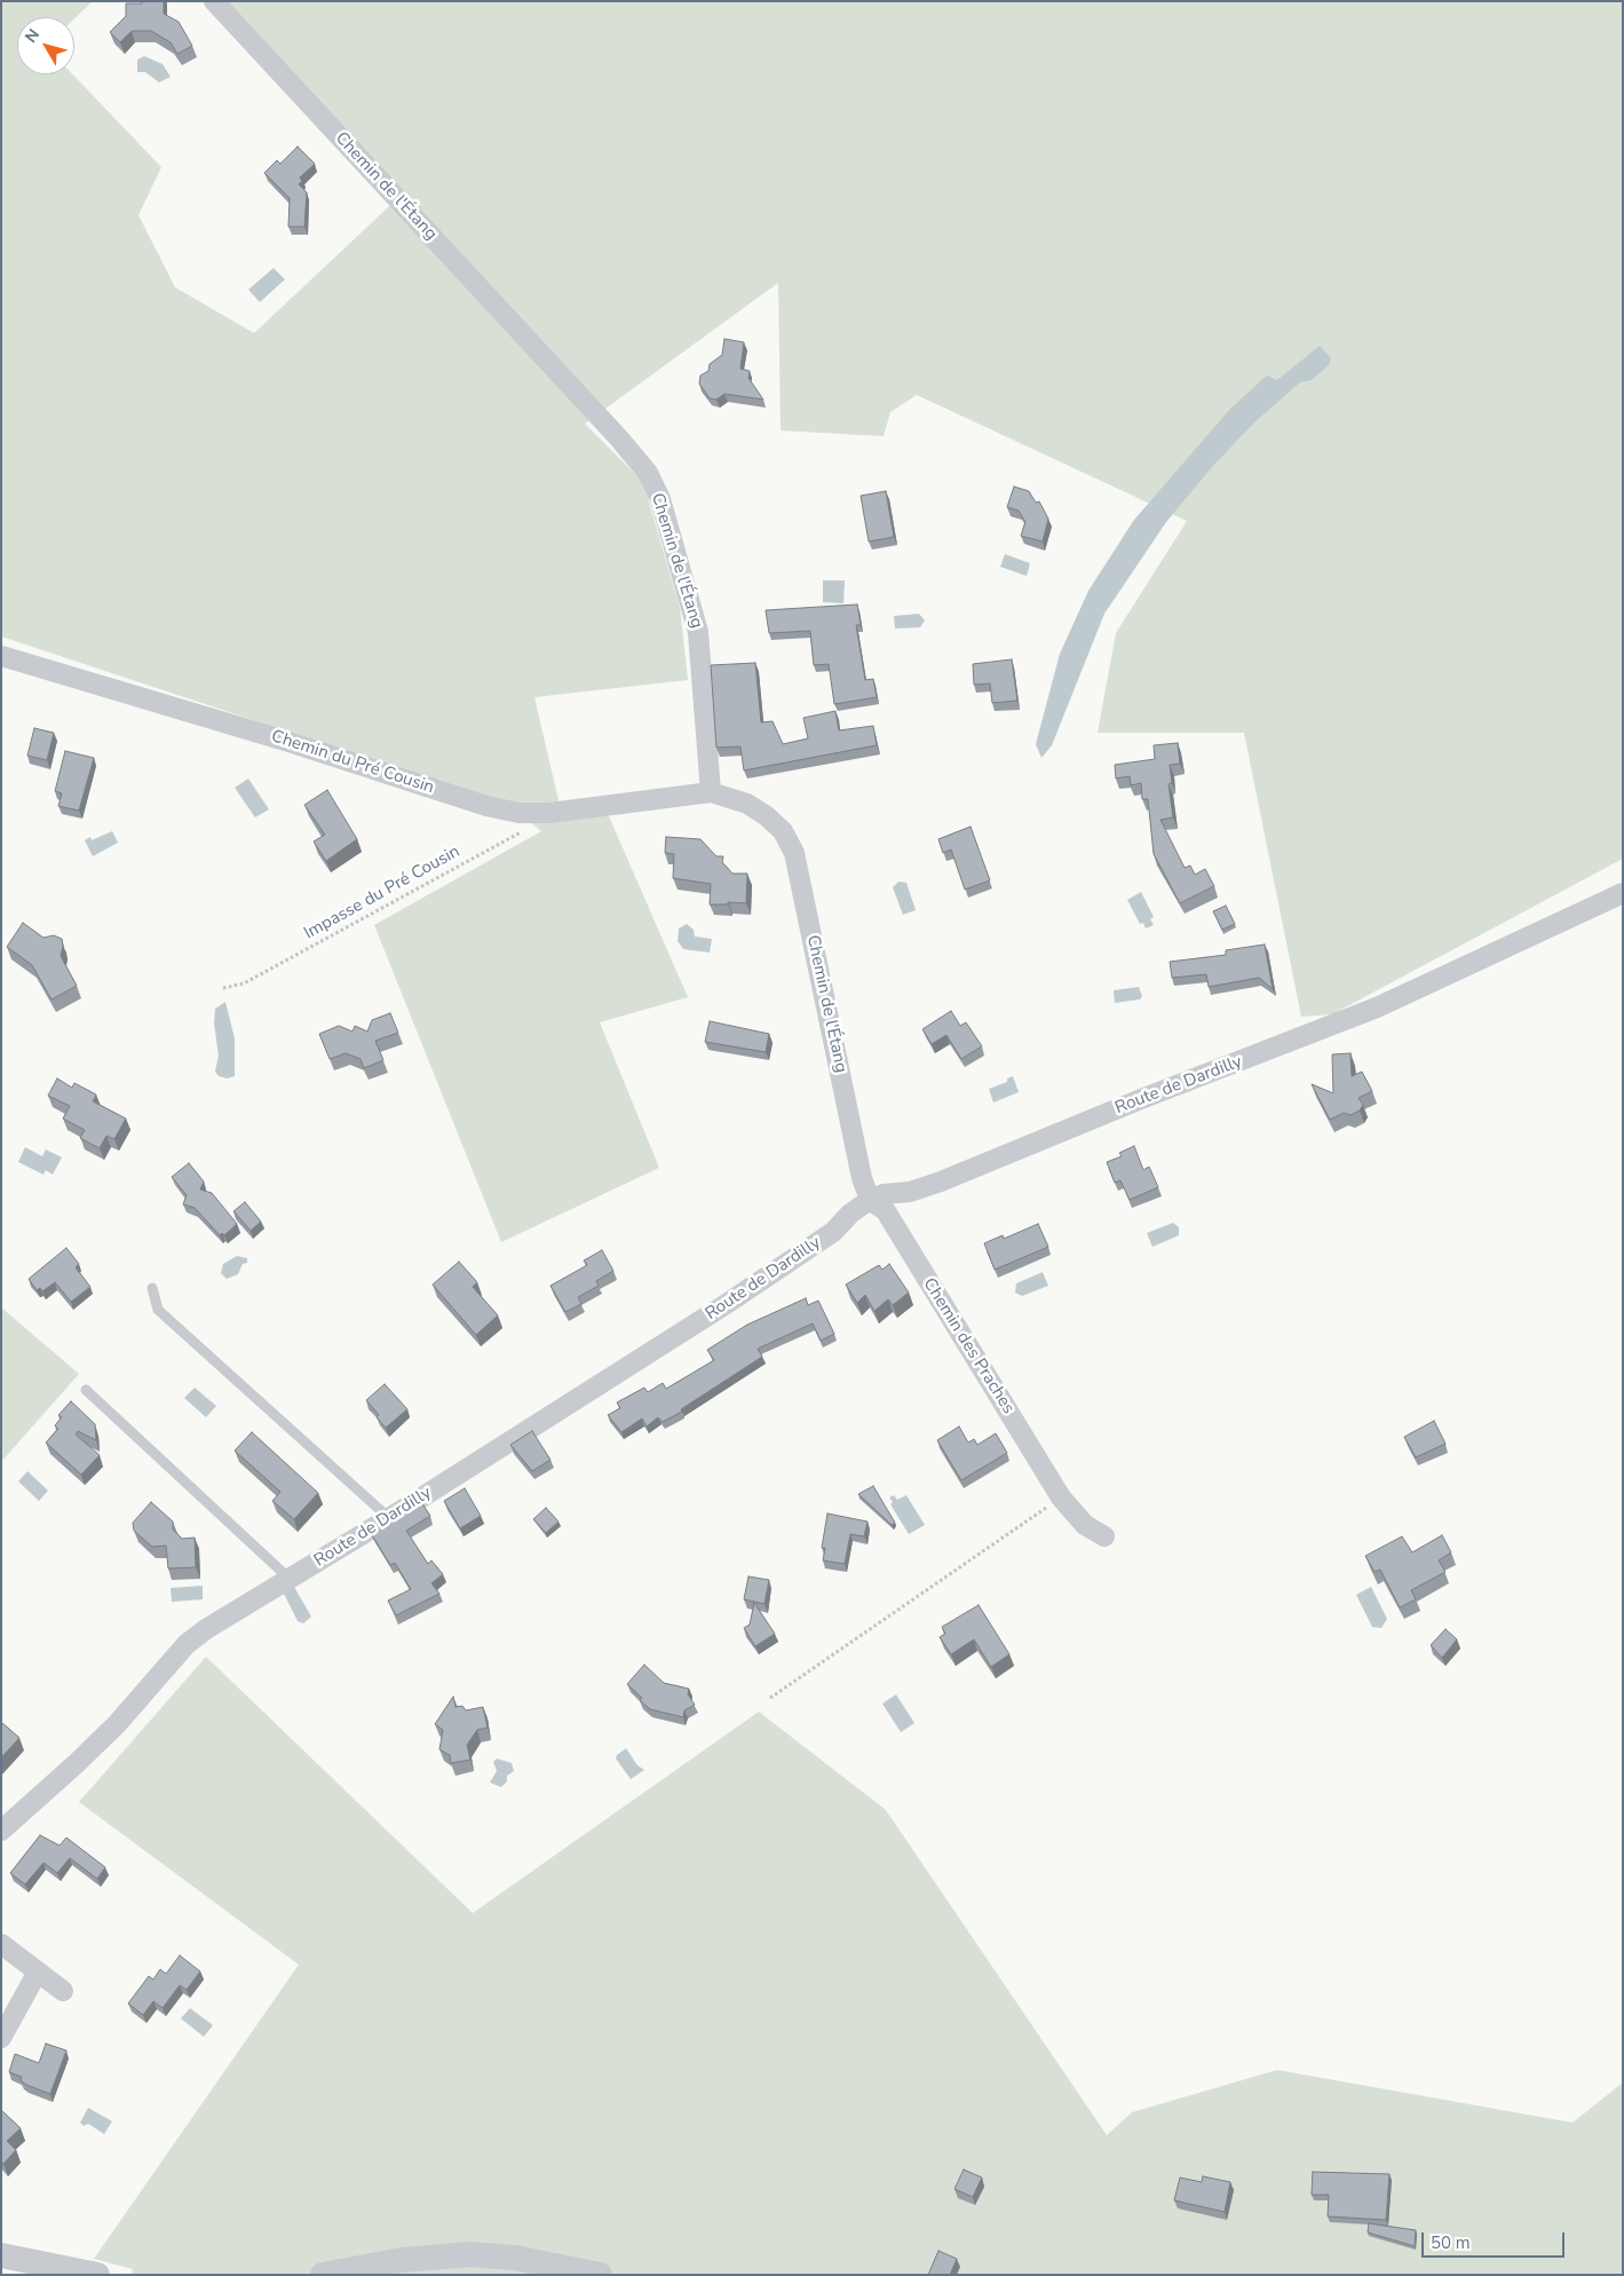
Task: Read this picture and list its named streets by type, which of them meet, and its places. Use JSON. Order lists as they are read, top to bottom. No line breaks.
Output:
{"streets":{"street":["Chemin de l'Étang","Chemin du Pré Cousin","Route de Dardilly","Chemin des Praches"],"path":["Impasse du Pré Cousin"]},"crossings":[["Chemin de l'Étang","Chemin du Pré Cousin"],["Chemin de l'Étang","Route de Dardilly"],["Chemin de l'Étang","Chemin des Praches"],["Chemin du Pré Cousin","Impasse du Pré Cousin"],["Route de Dardilly","Chemin des Praches"]],"scale_bar":"50 m","north":"top left"}
